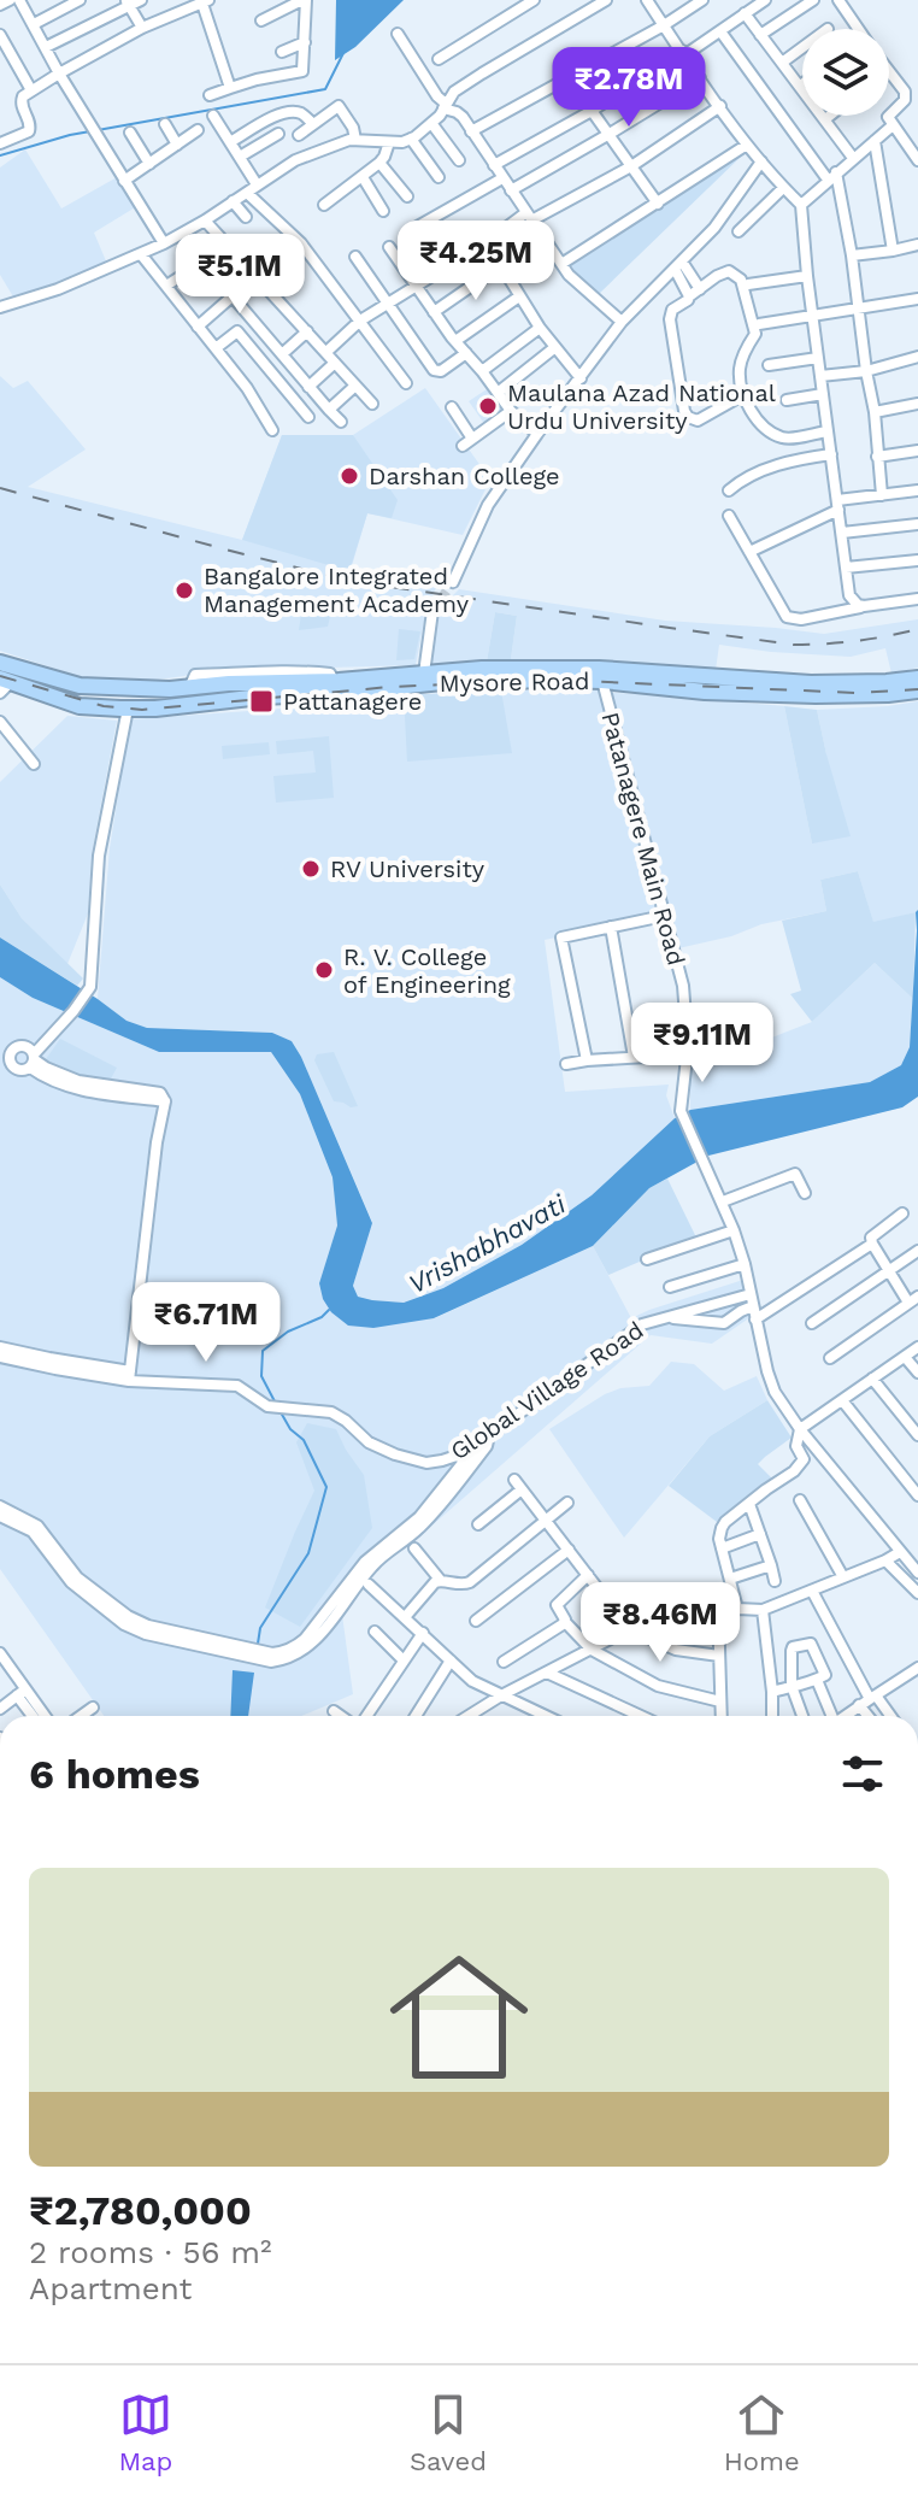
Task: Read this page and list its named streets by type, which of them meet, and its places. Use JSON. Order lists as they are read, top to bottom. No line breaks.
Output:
{"streets":{"highway":["Mysore Road"],"street":["Patanagere Main Road","Global Village Road"]},"crossings":[["Mysore Road","Patanagere Main Road"],["Patanagere Main Road","Global Village Road"]],"water":["Vrishabhavati"],"places":{"other":["Maulana Azad National Urdu University","Darshan College","Bangalore Integrated Management Academy","RV University","R. V. College of Engineering"],"transit":["Pattanagere"]},"page":{"price":["₹2.78M","₹4.25M","₹5.1M","₹9.11M","₹6.71M","₹8.46M"],"heading":"6 homes","list":[{"name":"₹2,780,000","note":"2 rooms · 56 m² · Apartment"}],"tabs":["Map","Saved","Home"]}}
